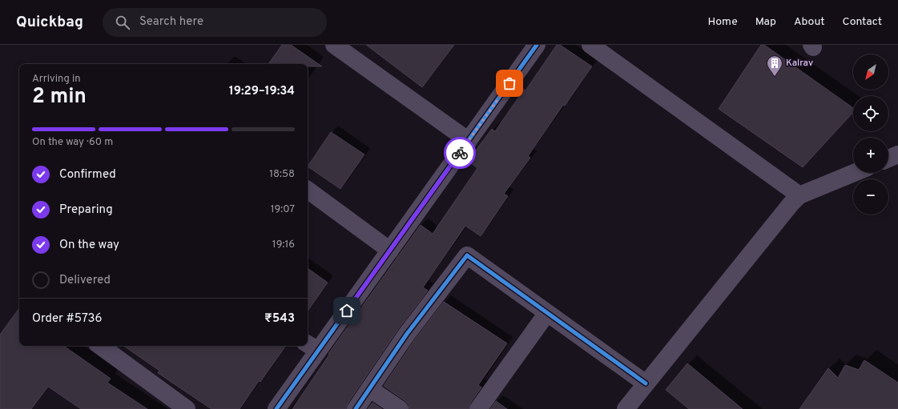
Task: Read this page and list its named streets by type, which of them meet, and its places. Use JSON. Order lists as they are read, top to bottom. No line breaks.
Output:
{"places":{"building":["Kalrav"]},"north":"bottom left","page":{"header":"Quickbag","search":"Search here","nav":["Home","Map","About","Contact"],"map_buttons":["+","−"],"heading":["2 min","Arriving in","19:29–19:34"],"panel":["Order #5736","₹543"],"bar":"On the way · 60 m","list":[["Confirmed","18:58"],["Preparing","19:07"],["On the way","19:16"],"Delivered"]}}
